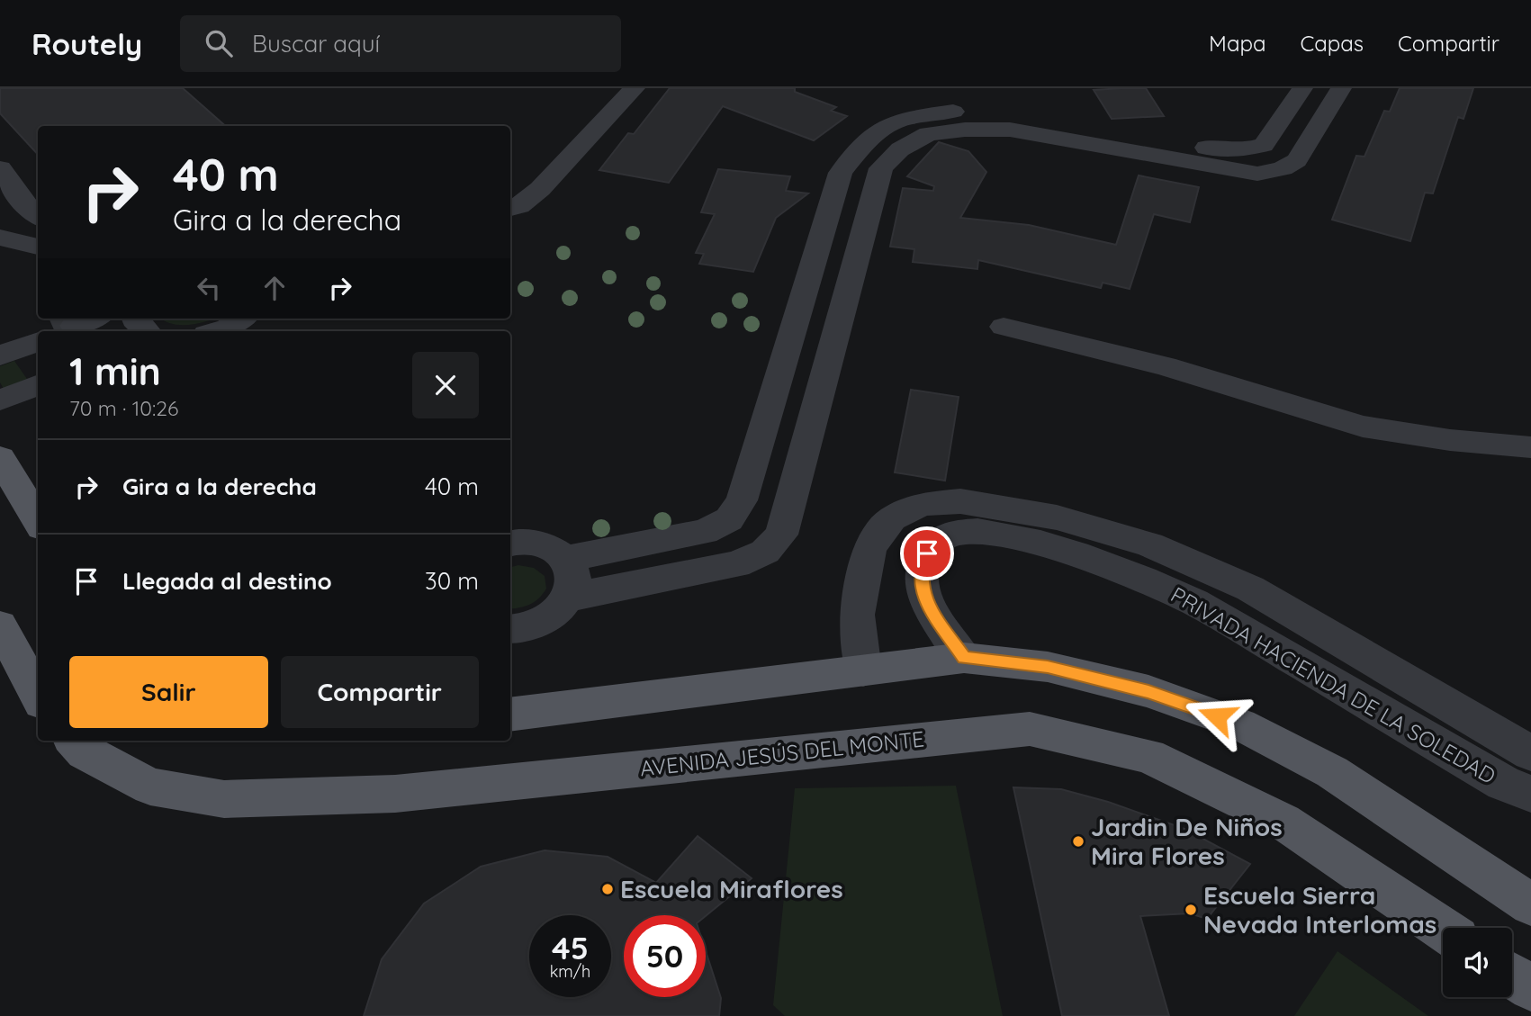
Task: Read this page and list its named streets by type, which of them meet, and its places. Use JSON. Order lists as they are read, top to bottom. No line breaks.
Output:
{"streets":{"main road":["AVENIDA JESÚS DEL MONTE"],"street":["PRIVADA HACIENDA DE LA SOLEDAD"]},"places":["Jardin De Niños Mira Flores","Escuela Miraflores","Escuela Sierra Nevada Interlomas"],"page":{"header":"Routely","search":"Buscar aquí","nav":["Mapa","Capas","Compartir"],"turn":["40 m","Gira a la derecha"],"heading":["1 min","70 m · 10:26"],"list":[{"name":"Gira a la derecha","value":"40 m"},{"name":"Llegada al destino","value":"30 m"}],"buttons":["Salir","Compartir"],"speed":"45 km/h","limit":"50"}}
